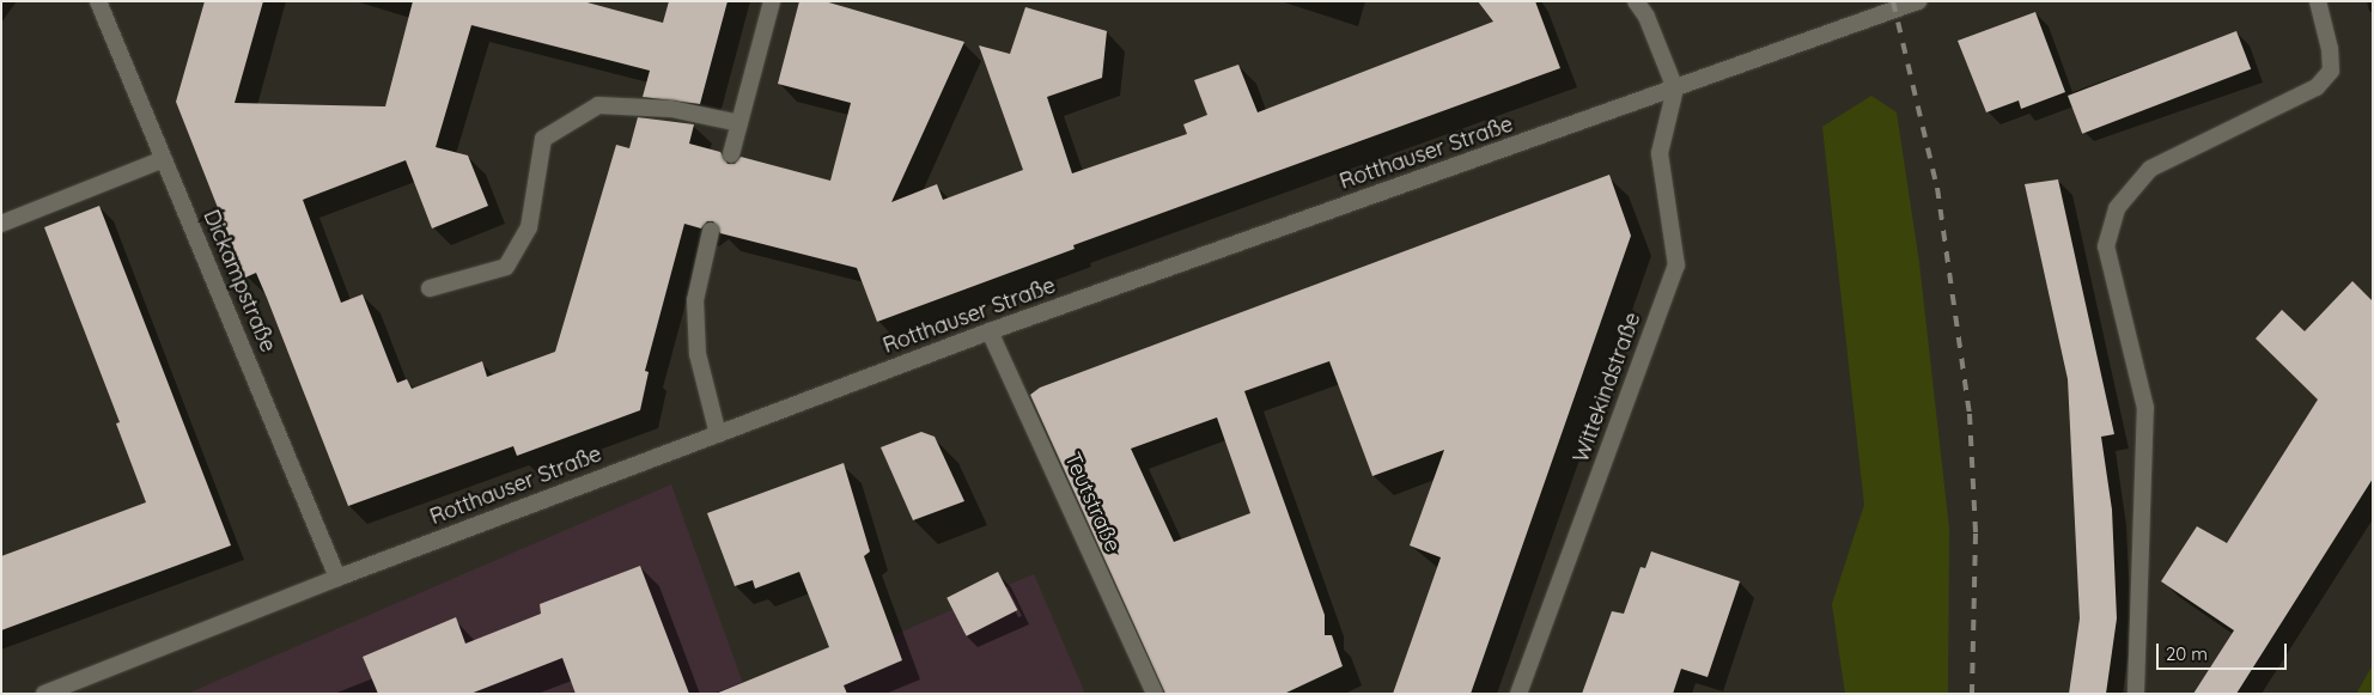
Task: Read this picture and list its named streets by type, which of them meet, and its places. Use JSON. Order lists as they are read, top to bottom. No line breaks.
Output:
{"streets":{"main road":["Rotthauser Straße","Dickampstraße","Wittekindstraße","Teutstraße"]},"crossings":[["Rotthauser Straße","Dickampstraße"],["Rotthauser Straße","Wittekindstraße"],["Rotthauser Straße","Teutstraße"]],"scale_bar":"20 m"}
